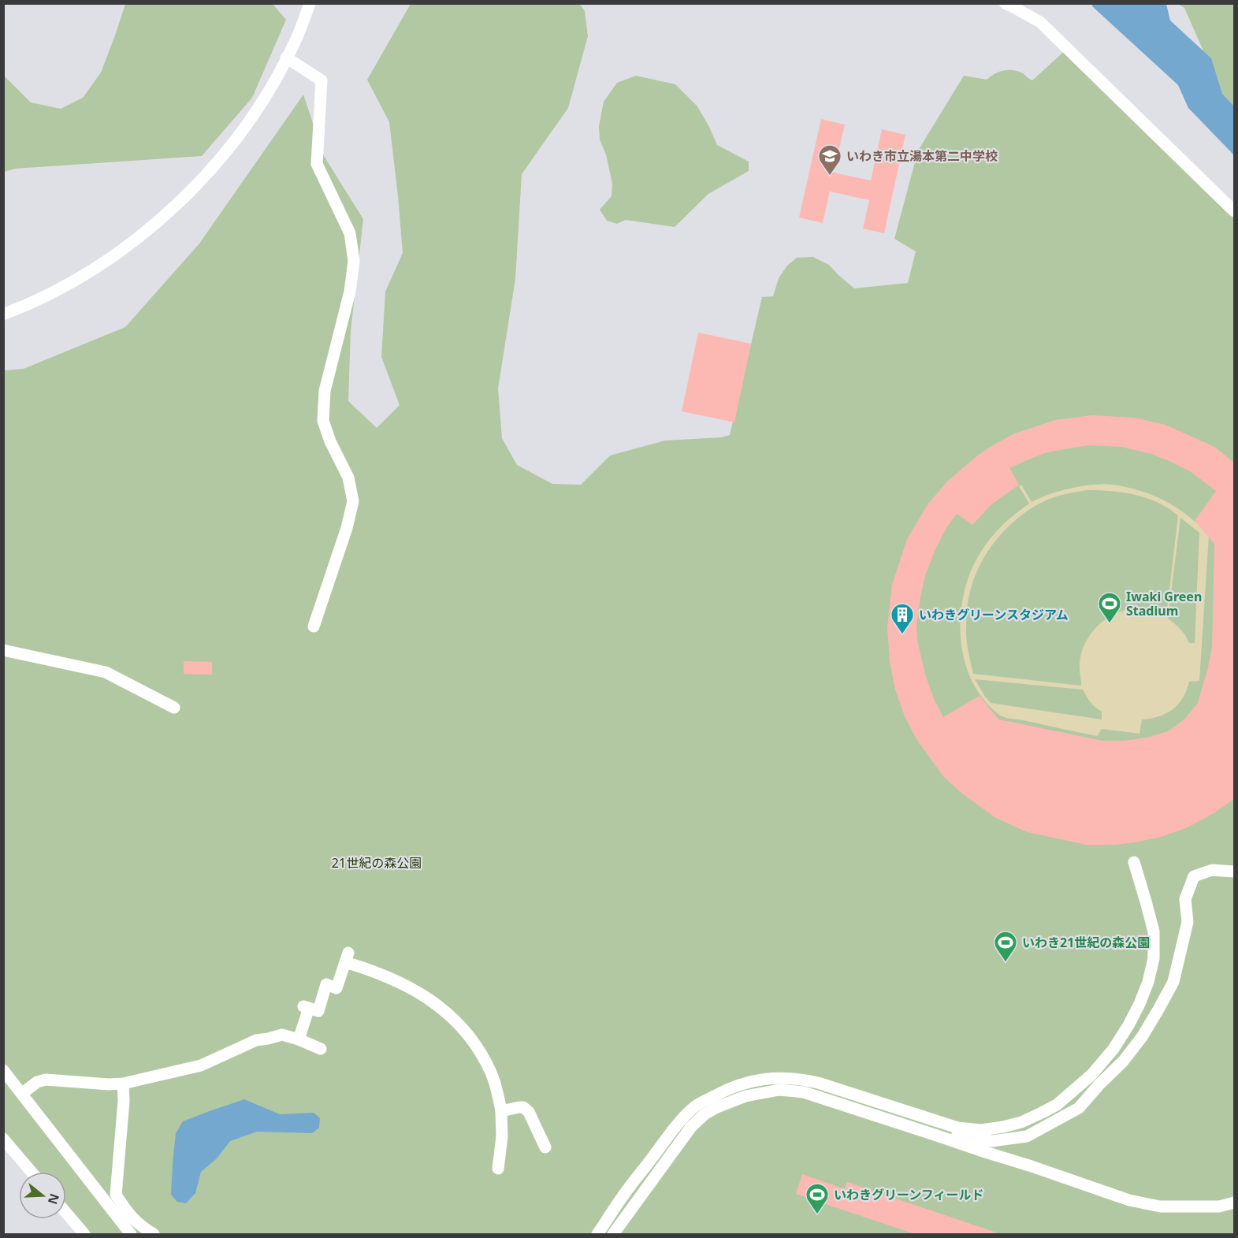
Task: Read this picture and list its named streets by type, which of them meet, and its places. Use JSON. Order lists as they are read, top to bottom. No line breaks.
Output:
{"parks":["21世紀の森公園"],"places":{"school or university":["いわき市立湯本第二中学校"],"sports":["Iwaki Green Stadium","いわき21世紀の森公園","いわきグリーンフィールド"],"building":["いわきグリーンスタジアム"]},"north":"right"}
